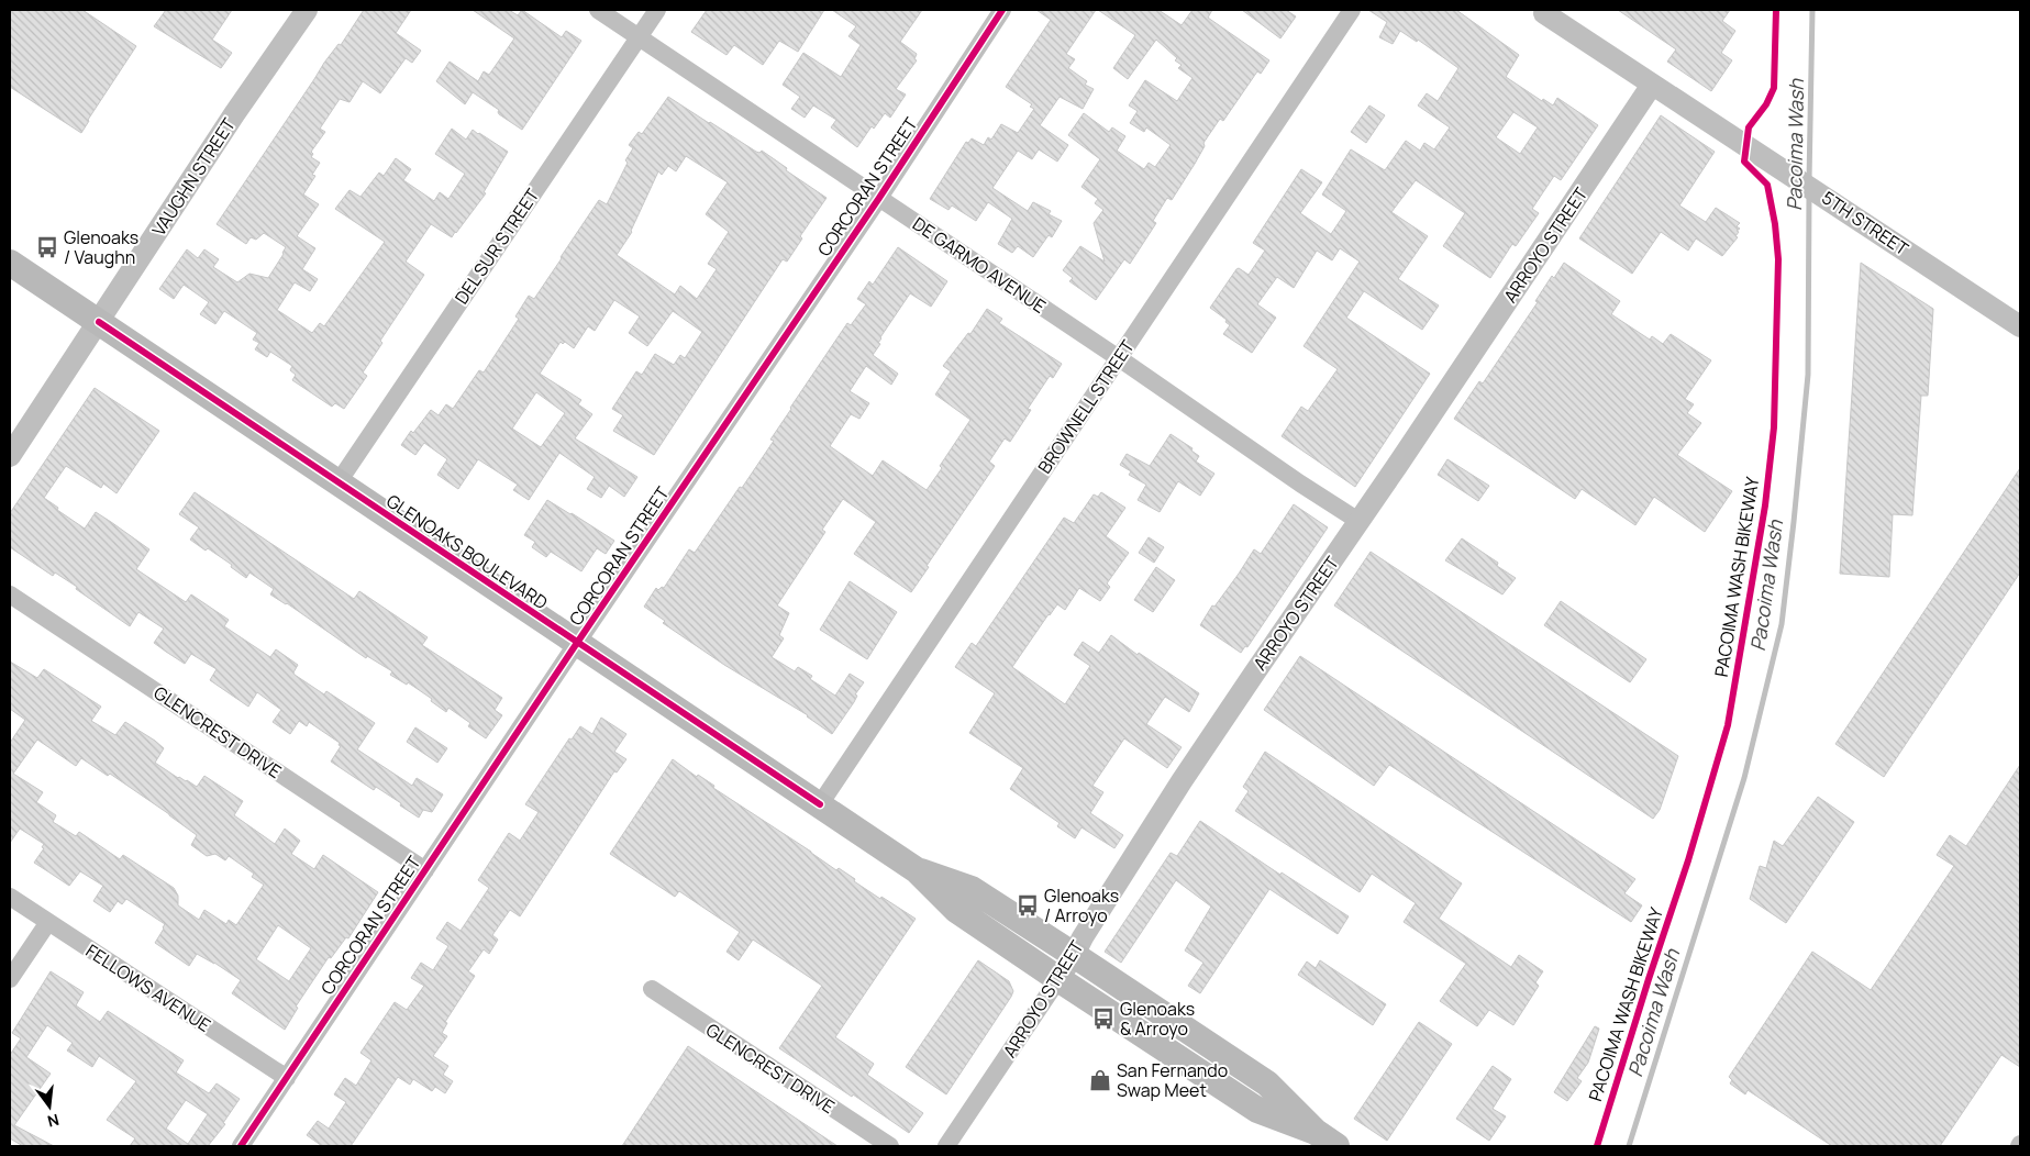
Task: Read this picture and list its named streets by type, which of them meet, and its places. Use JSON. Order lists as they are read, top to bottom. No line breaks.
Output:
{"streets":{"main road":["GLENOAKS BOULEVARD"],"street":["VAUGHN STREET","CORCORAN STREET","5TH STREET","ARROYO STREET","DEL SUR STREET","DE GARMO AVENUE","BROWNELL STREET","GLENCREST DRIVE","FELLOWS AVENUE"],"cycle path":["PACOIMA WASH BIKEWAY"]},"crossings":[["VAUGHN STREET","GLENOAKS BOULEVARD"],["CORCORAN STREET","DE GARMO AVENUE"],["CORCORAN STREET","GLENOAKS BOULEVARD"],["CORCORAN STREET","GLENCREST DRIVE"],["CORCORAN STREET","FELLOWS AVENUE"],["5TH STREET","ARROYO STREET"],["ARROYO STREET","DE GARMO AVENUE"],["ARROYO STREET","GLENOAKS BOULEVARD"],["DEL SUR STREET","DE GARMO AVENUE"],["DEL SUR STREET","GLENOAKS BOULEVARD"],["DE GARMO AVENUE","BROWNELL STREET"],["BROWNELL STREET","GLENOAKS BOULEVARD"]],"water":["Pacoima Wash"],"places":{"bus stop":["Glenoaks / Vaughn","Glenoaks / Arroyo","Glenoaks & Arroyo"],"shop":["San Fernando Swap Meet"]},"north":"bottom"}
